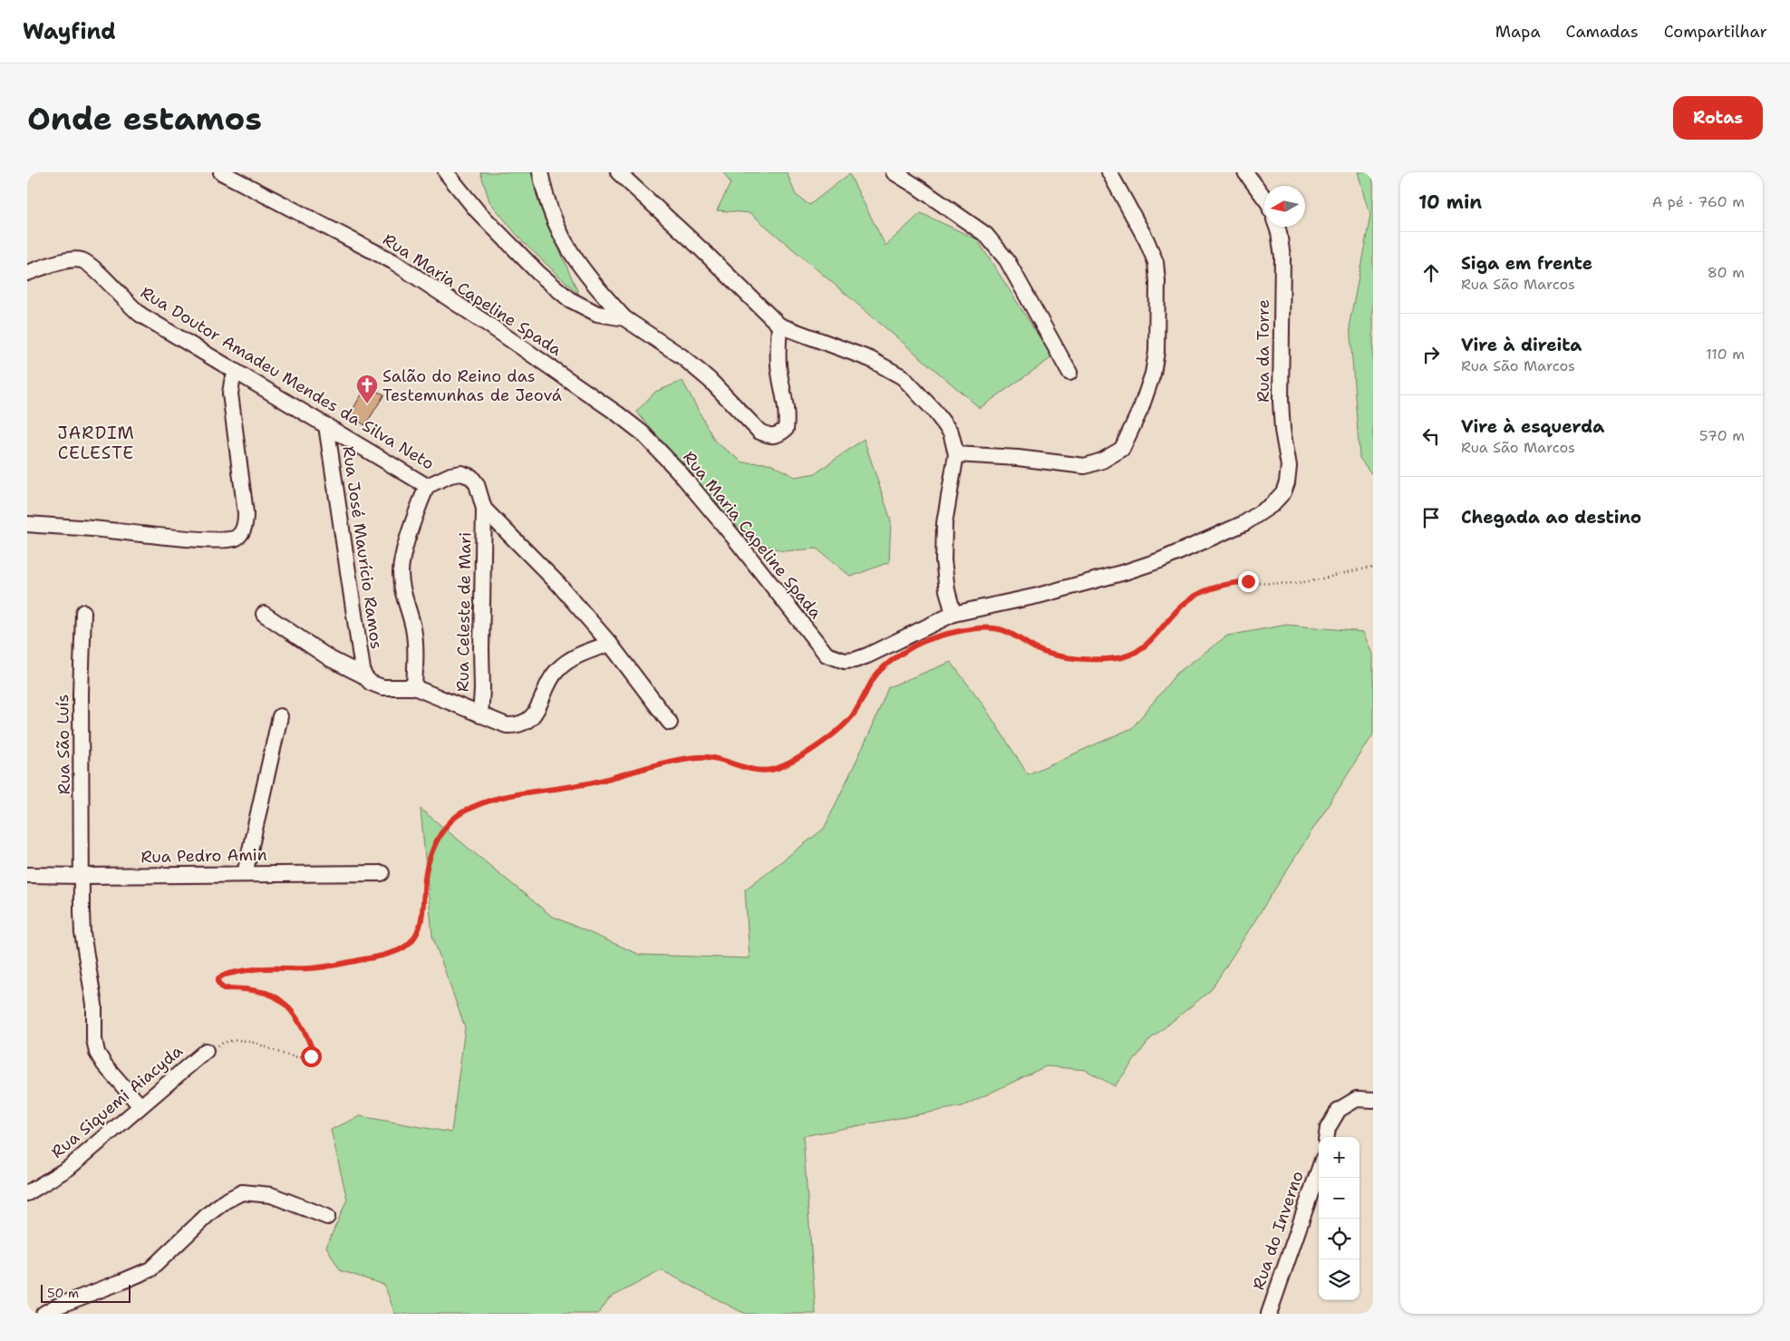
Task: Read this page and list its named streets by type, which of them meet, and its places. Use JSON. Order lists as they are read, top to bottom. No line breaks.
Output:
{"streets":{"street":["Rua Maria Capeline Spada","Rua da Torre","Rua Doutor Amadeu Mendes da Silva Neto","Rua José Maurício Ramos","Rua Celeste de Mari","Rua São Luís","Rua Pedro Amin","Rua Siquemi Aiacyda","Rua do Inverno"]},"crossings":[["Rua Maria Capeline Spada","Rua da Torre"],["Rua Doutor Amadeu Mendes da Silva Neto","Rua José Maurício Ramos"],["Rua Doutor Amadeu Mendes da Silva Neto","Rua Celeste de Mari"],["Rua São Luís","Rua Pedro Amin"],["Rua São Luís","Rua Siquemi Aiacyda"]],"districts":["JARDIM CELESTE"],"places":{"church":["Salão do Reino das Testemunhas de Jeová"]},"scale_bar":"50 m","north":"left","page":{"header":"Wayfind","nav":["Mapa","Camadas","Compartilhar"],"buttons":"Rotas","title":"Onde estamos","heading":["10 min","A pé · 760 m"],"list":[["Siga em frente","Rua São Marcos","80 m"],["Vire à direita","Rua São Marcos","110 m"],["Vire à esquerda","Rua São Marcos","570 m"],"Chegada ao destino"],"map_buttons":["+","−"],"scale":"50 m"}}
